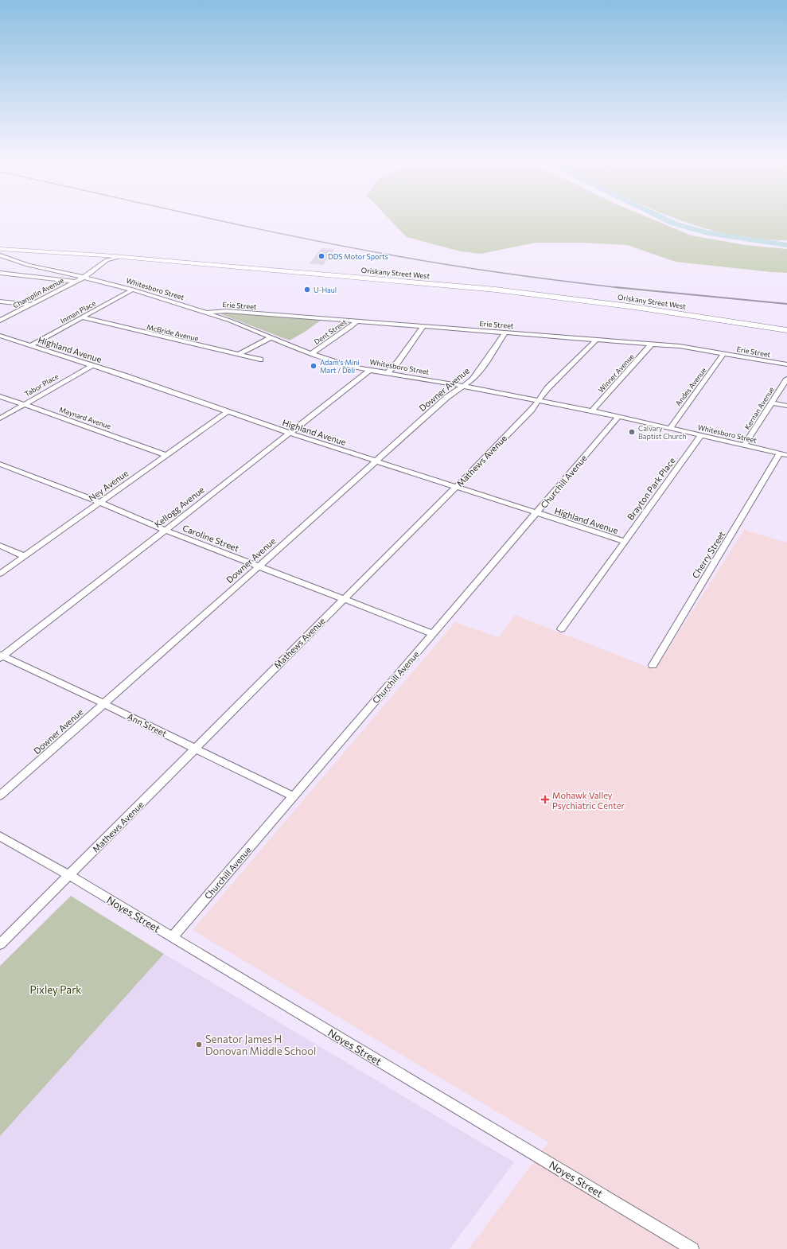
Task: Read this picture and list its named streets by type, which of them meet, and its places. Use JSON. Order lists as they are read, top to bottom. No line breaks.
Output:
{"streets":{"main road":["Oriskany Street West"],"street":["Whitesboro Street","Champlin Avenue","Erie Street","Inman Place","Dent Street","McBride Avenue","Highland Avenue","Winner Avenue","Tabor Place","Andes Avenue","Downer Avenue","Kernan Avenue","Maynard Avenue","Mathews Avenue","Churchill Avenue","Ney Avenue","Brayton Park Place","Kellogg Avenue","Caroline Street","Cherry Street","Ann Street","Noyes Street"]},"crossings":[["Oriskany Street West","Champlin Avenue"],["Whitesboro Street","Champlin Avenue"],["Whitesboro Street","Erie Street"],["Whitesboro Street","Inman Place"],["Whitesboro Street","Dent Street"],["Whitesboro Street","Winner Avenue"],["Whitesboro Street","Andes Avenue"],["Whitesboro Street","Downer Avenue"],["Whitesboro Street","Kernan Avenue"],["Whitesboro Street","Mathews Avenue"],["Whitesboro Street","Churchill Avenue"],["Whitesboro Street","Brayton Park Place"],["Whitesboro Street","Kellogg Avenue"],["Whitesboro Street","Cherry Street"],["Erie Street","Dent Street"],["Erie Street","Winner Avenue"],["Erie Street","Andes Avenue"],["Erie Street","Downer Avenue"],["Erie Street","Mathews Avenue"],["Inman Place","McBride Avenue"],["Inman Place","Highland Avenue"],["Highland Avenue","Tabor Place"],["Highland Avenue","Downer Avenue"],["Highland Avenue","Mathews Avenue"],["Highland Avenue","Churchill Avenue"],["Highland Avenue","Ney Avenue"],["Highland Avenue","Brayton Park Place"],["Highland Avenue","Kellogg Avenue"],["Tabor Place","Maynard Avenue"],["Downer Avenue","Caroline Street"],["Downer Avenue","Ann Street"],["Maynard Avenue","Ney Avenue"],["Mathews Avenue","Caroline Street"],["Mathews Avenue","Ann Street"],["Mathews Avenue","Noyes Street"],["Churchill Avenue","Caroline Street"],["Churchill Avenue","Ann Street"],["Churchill Avenue","Noyes Street"],["Ney Avenue","Caroline Street"],["Kellogg Avenue","Caroline Street"],["Kellogg Avenue","Ann Street"]],"parks":["Pixley Park"],"places":{"other":["DDS Motor Sports","U-Haul","Adam's Mini Mart / Deli","Calvary Baptist Church","Senator James H Donovan Middle School"],"health":["Mohawk Valley Psychiatric Center"]}}
